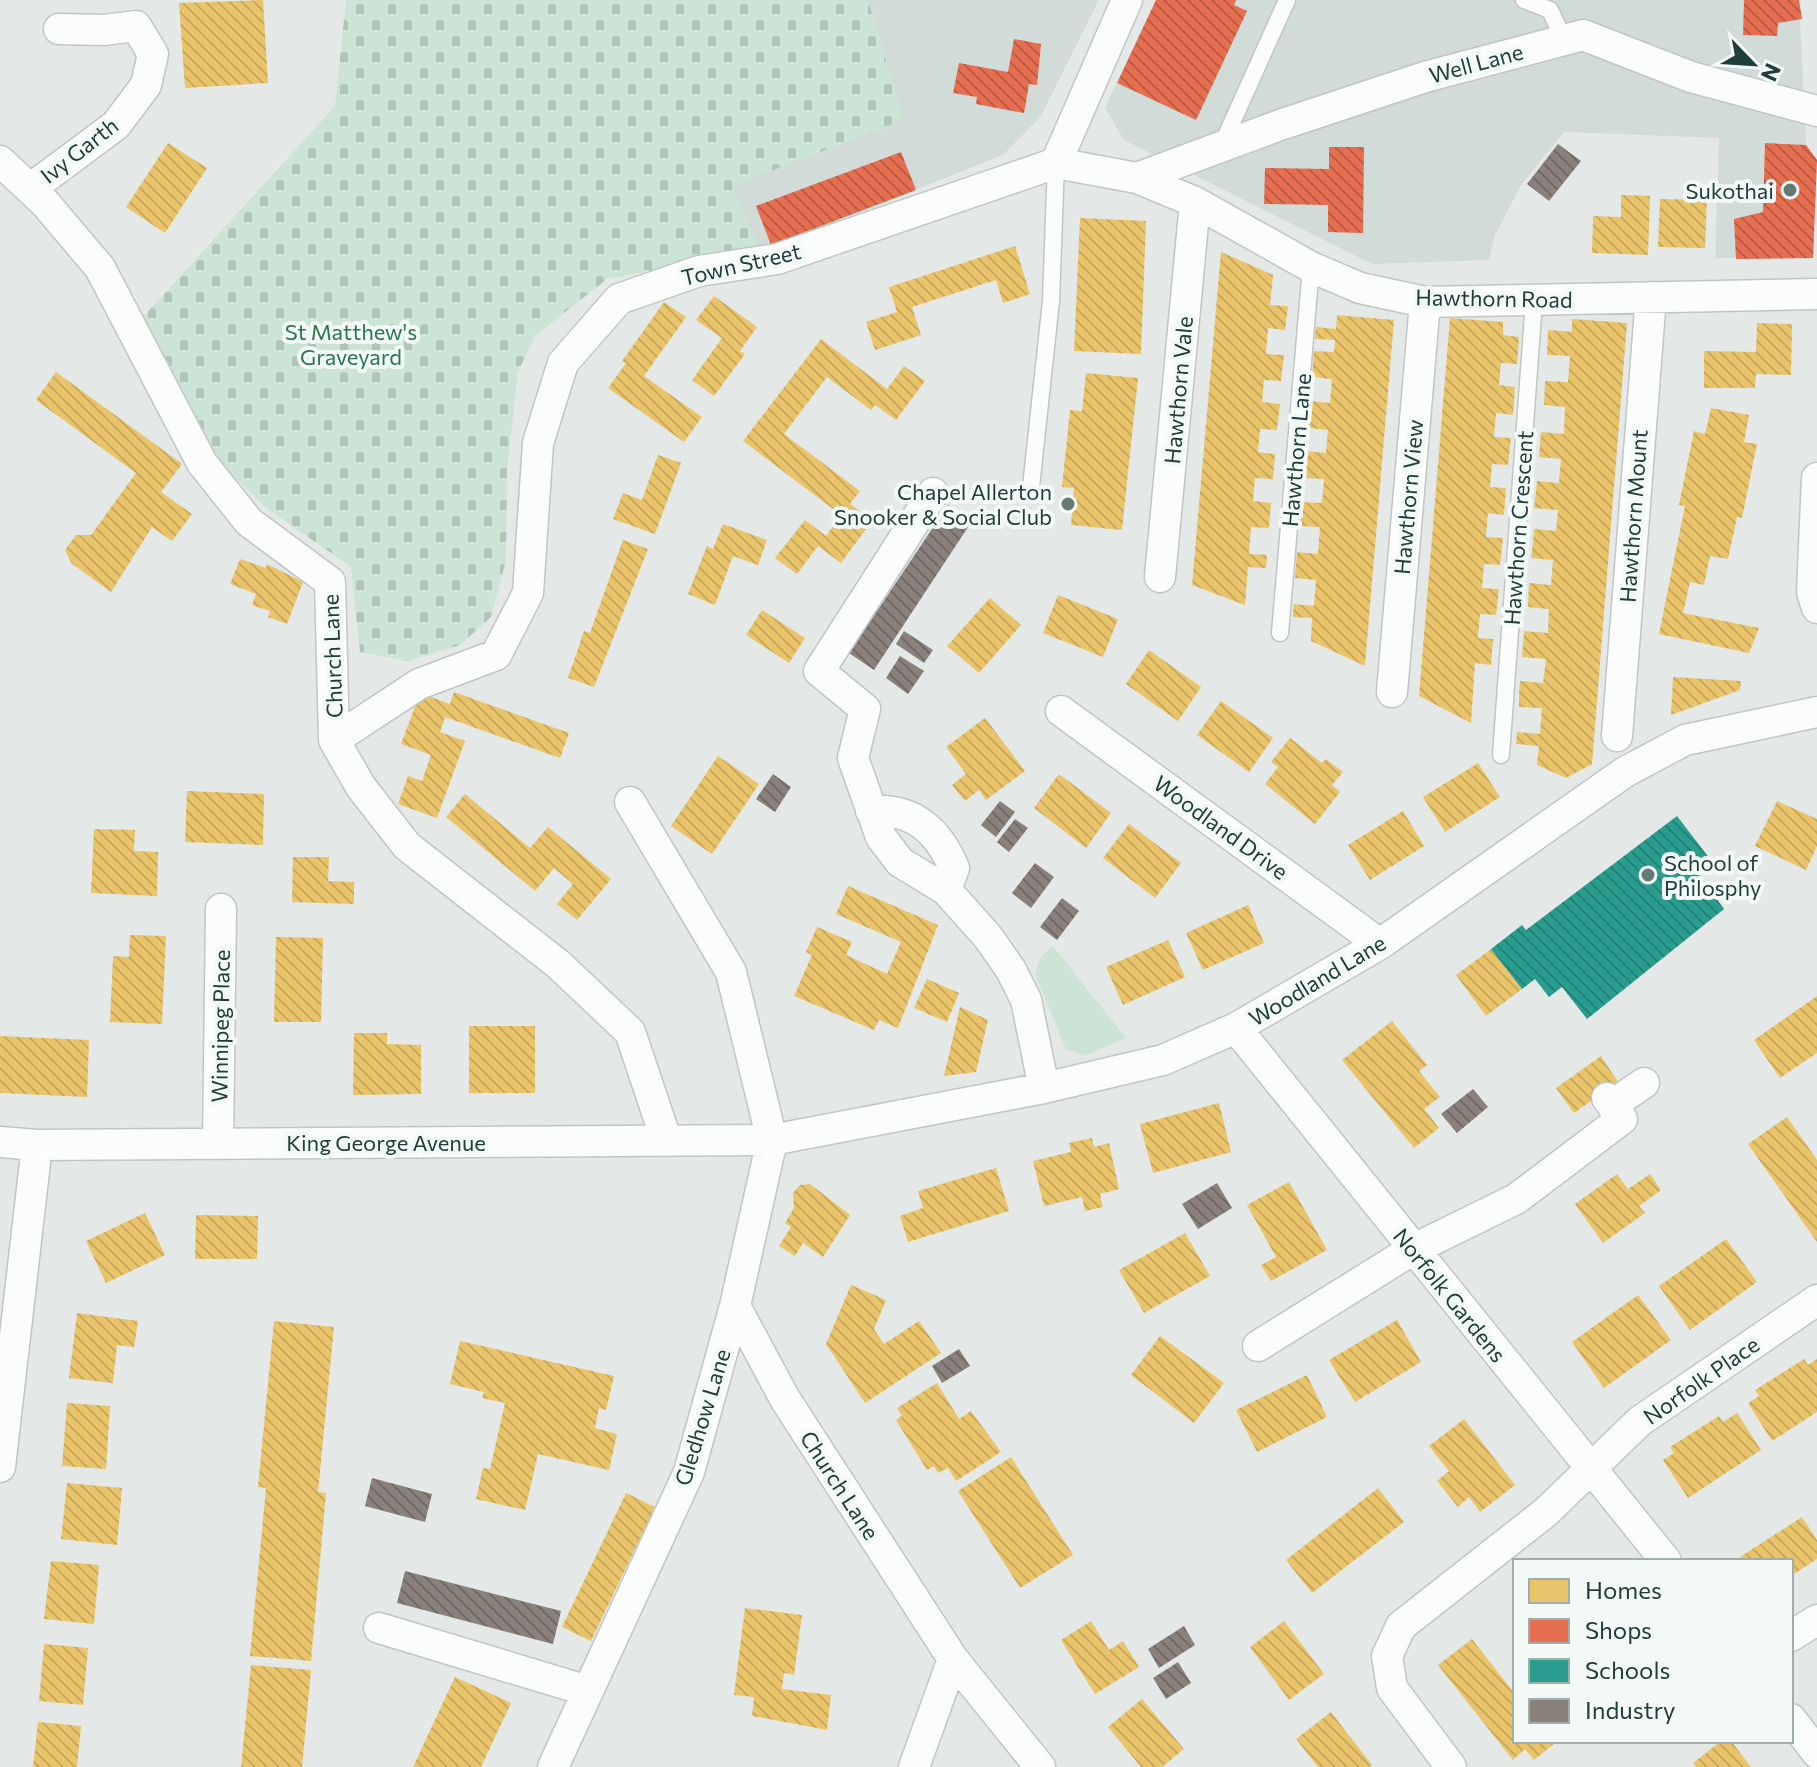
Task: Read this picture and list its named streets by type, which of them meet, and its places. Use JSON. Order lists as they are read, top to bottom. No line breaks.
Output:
{"streets":{"street":["Well Lane","Ivy Garth","Town Street","Hawthorn Road","Hawthorn Vale","Hawthorn View","Hawthorn Mount","Church Lane","Woodland Drive","Woodland Lane","Winnipeg Place","King George Avenue","Norfolk Gardens","Norfolk Place","Gledhow Lane"],"lane":["Hawthorn Lane","Hawthorn Crescent"]},"crossings":[["Well Lane","Hawthorn Road"],["Ivy Garth","Church Lane"],["Town Street","Hawthorn Road"],["Town Street","Church Lane"],["Hawthorn Road","Hawthorn Vale"],["Hawthorn Road","Hawthorn Lane"],["Hawthorn Road","Hawthorn View"],["Hawthorn Road","Hawthorn Mount"],["Hawthorn Road","Hawthorn Crescent"],["Church Lane","King George Avenue"],["Church Lane","Gledhow Lane"],["Woodland Drive","Woodland Lane"],["Woodland Lane","King George Avenue"],["Woodland Lane","Norfolk Gardens"],["Woodland Lane","Gledhow Lane"],["Winnipeg Place","King George Avenue"],["King George Avenue","Gledhow Lane"],["Norfolk Gardens","Norfolk Place"]],"parks":["St Matthew's Graveyard"],"places":["Sukothai","Chapel Allerton Snooker & Social Club","School of Philosphy"],"legend":["Homes","Shops","Schools","Industry"],"north":"bottom right"}
